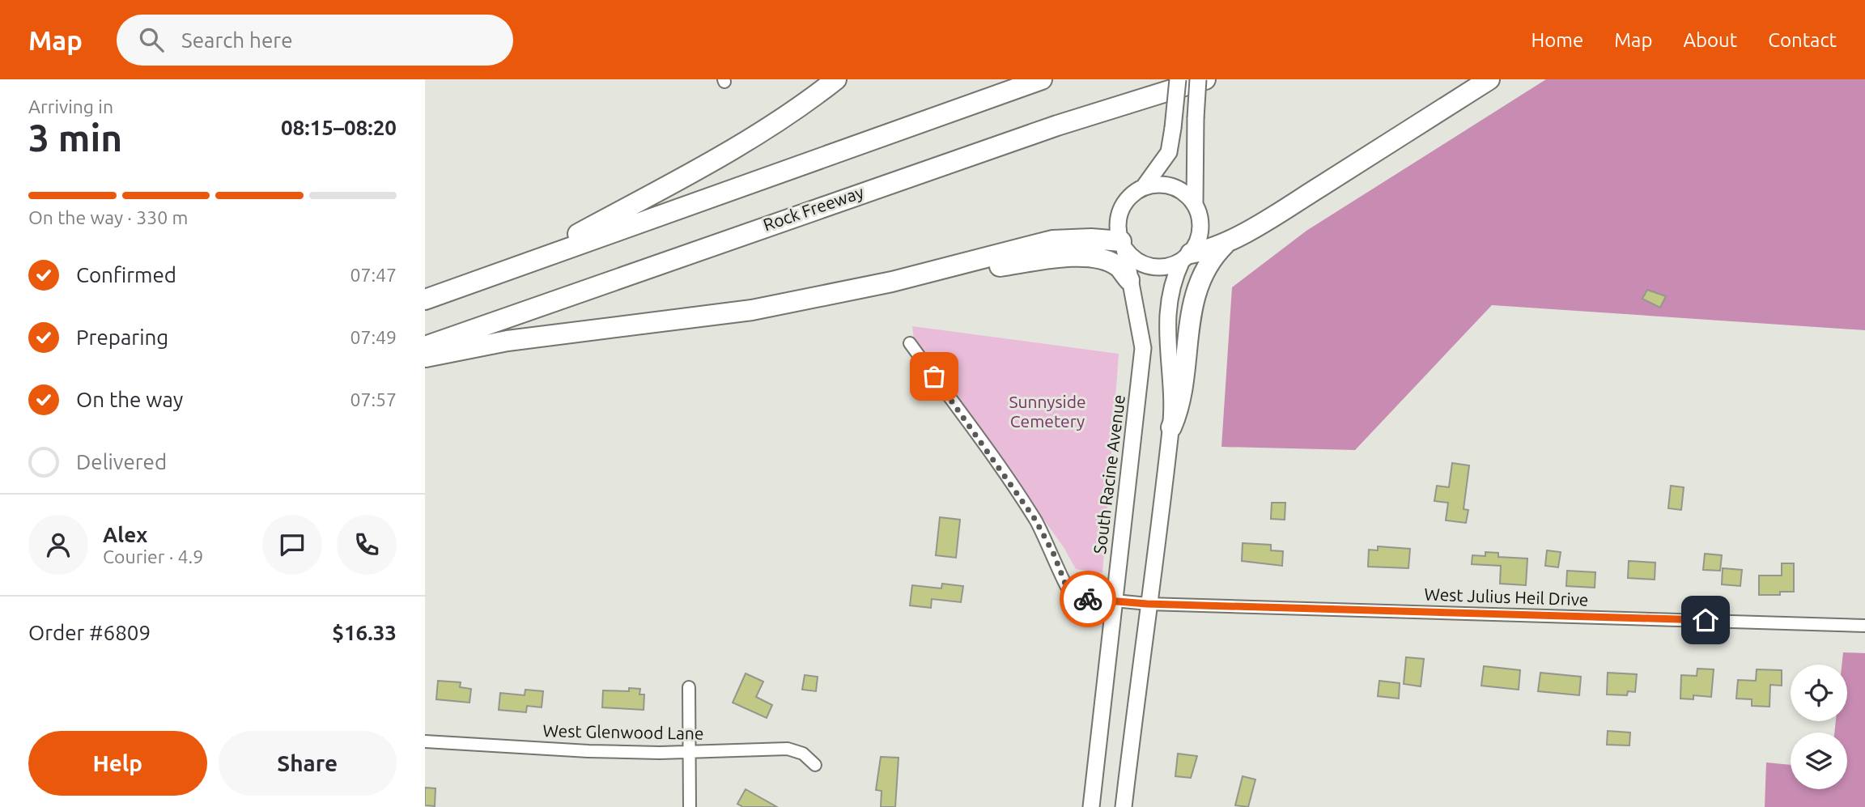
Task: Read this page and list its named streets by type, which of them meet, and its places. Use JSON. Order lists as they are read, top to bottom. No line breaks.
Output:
{"streets":{"highway":["Rock Freeway"],"main road":["South Racine Avenue"],"street":["West Julius Heil Drive","West Glenwood Lane"]},"crossings":[["South Racine Avenue","West Julius Heil Drive"]],"parks":["Sunnyside Cemetery"],"page":{"header":"Map","search":"Search here","nav":["Home","Map","About","Contact"],"heading":["3 min","Arriving in","08:15–08:20"],"panel":["Alex","Courier · 4.9","Order #6809","$16.33"],"bar":"On the way · 330 m","list":[["Confirmed","07:47"],["Preparing","07:49"],["On the way","07:57"],"Delivered"],"buttons":["Help","Share"]}}
